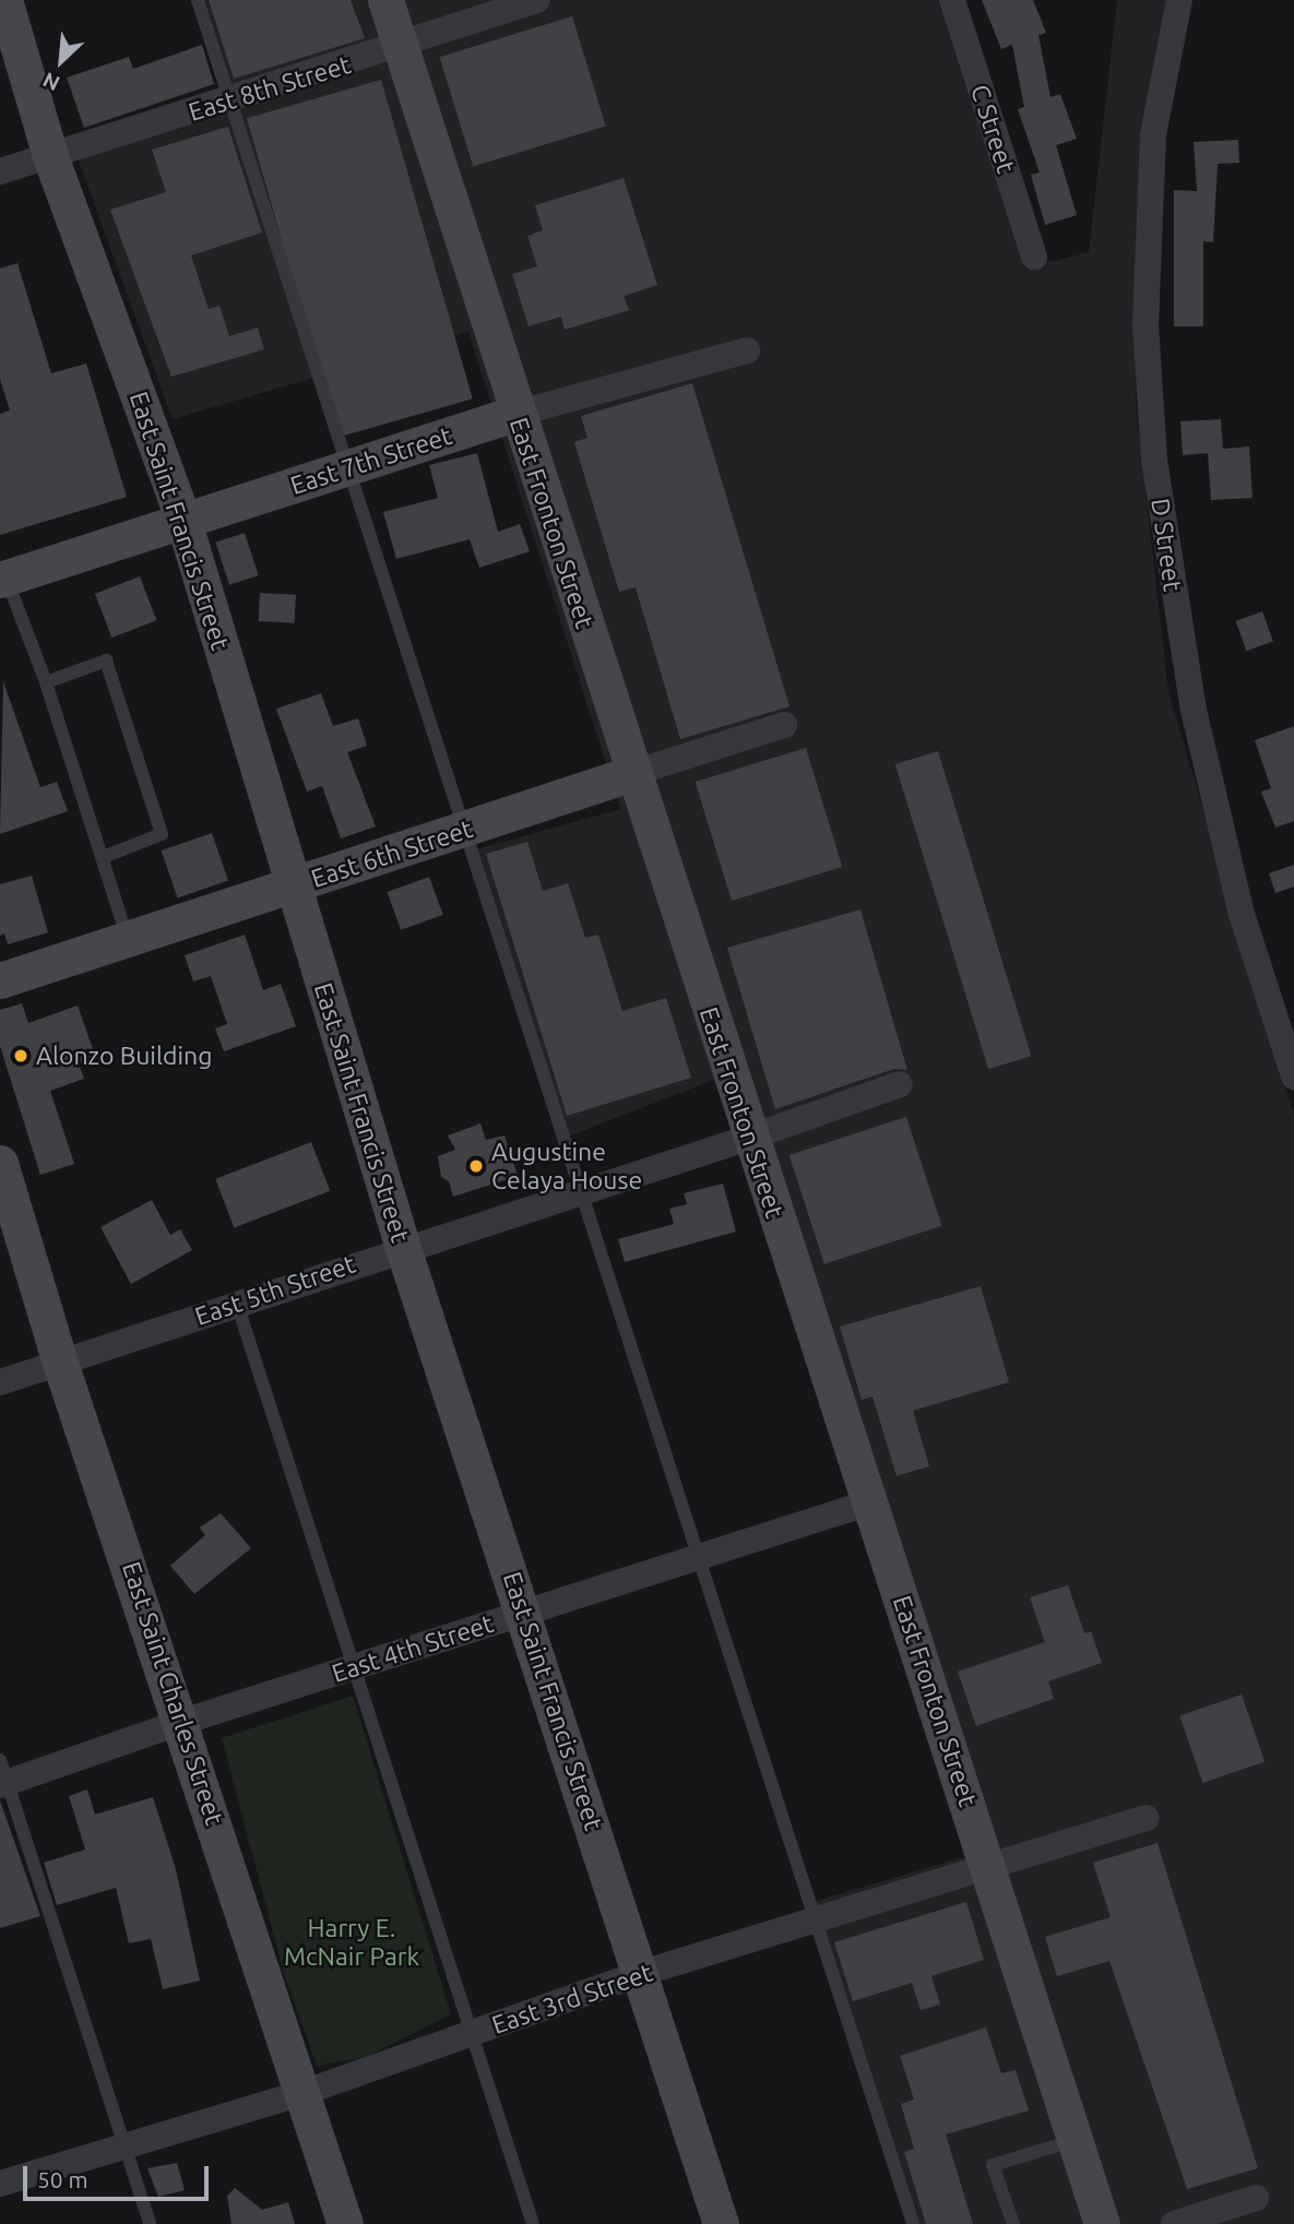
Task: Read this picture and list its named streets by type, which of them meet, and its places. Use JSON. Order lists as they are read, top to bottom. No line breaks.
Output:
{"streets":{"main road":["East 7th Street","East Saint Francis Street","East Fronton Street","East 6th Street","East Saint Charles Street"],"street":["East 8th Street","C Street","D Street","East 5th Street","East 4th Street","East 3rd Street"]},"crossings":[["East 8th Street","East Saint Francis Street"],["East 8th Street","East Fronton Street"],["East 7th Street","East Saint Francis Street"],["East 7th Street","East Fronton Street"],["East Saint Francis Street","East 6th Street"],["East Saint Francis Street","East 5th Street"],["East Saint Francis Street","East 4th Street"],["East Saint Francis Street","East 3rd Street"],["East Fronton Street","East 6th Street"],["East Fronton Street","East 5th Street"],["East Fronton Street","East 4th Street"],["East Fronton Street","East 3rd Street"],["East 5th Street","East Saint Charles Street"],["East 4th Street","East Saint Charles Street"],["East Saint Charles Street","East 3rd Street"]],"parks":["Harry E. McNair Park"],"places":["Alonzo Building","Augustine Celaya House"],"scale_bar":"50 m","north":"bottom left"}
